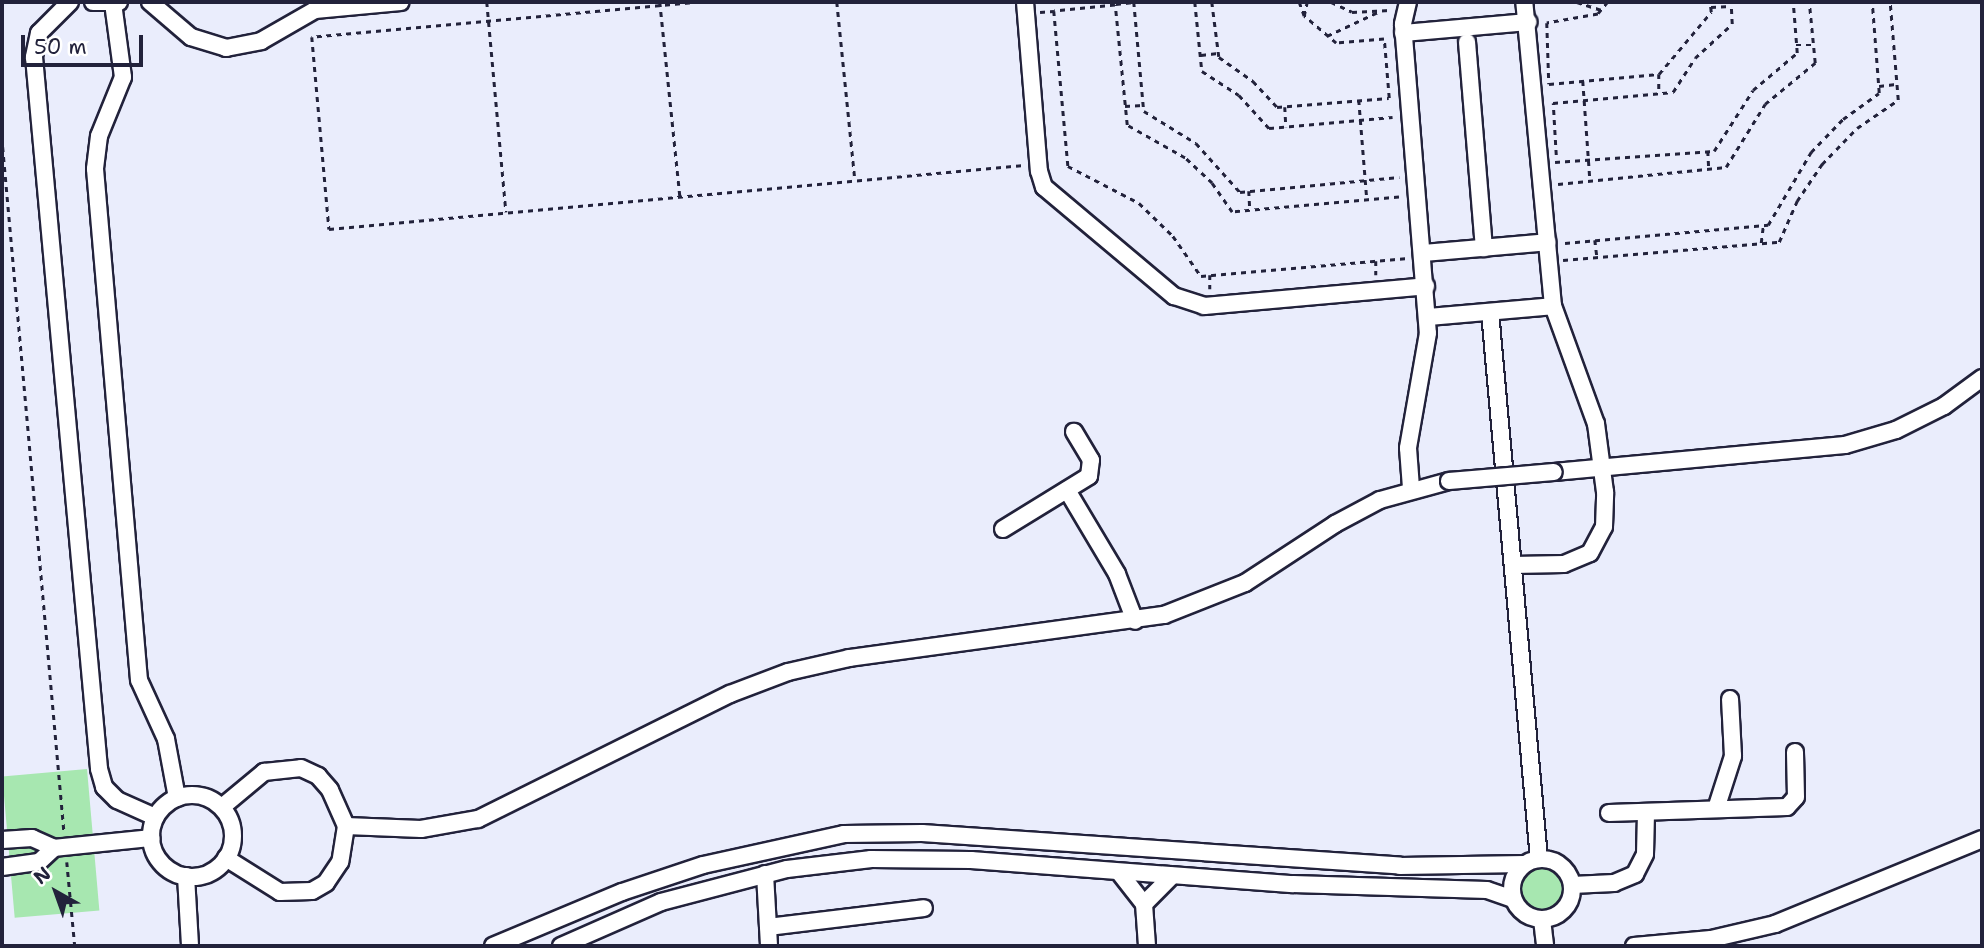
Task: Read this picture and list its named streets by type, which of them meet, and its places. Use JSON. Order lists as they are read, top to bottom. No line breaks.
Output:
{"scale_bar":"50 m","north":"top left"}
